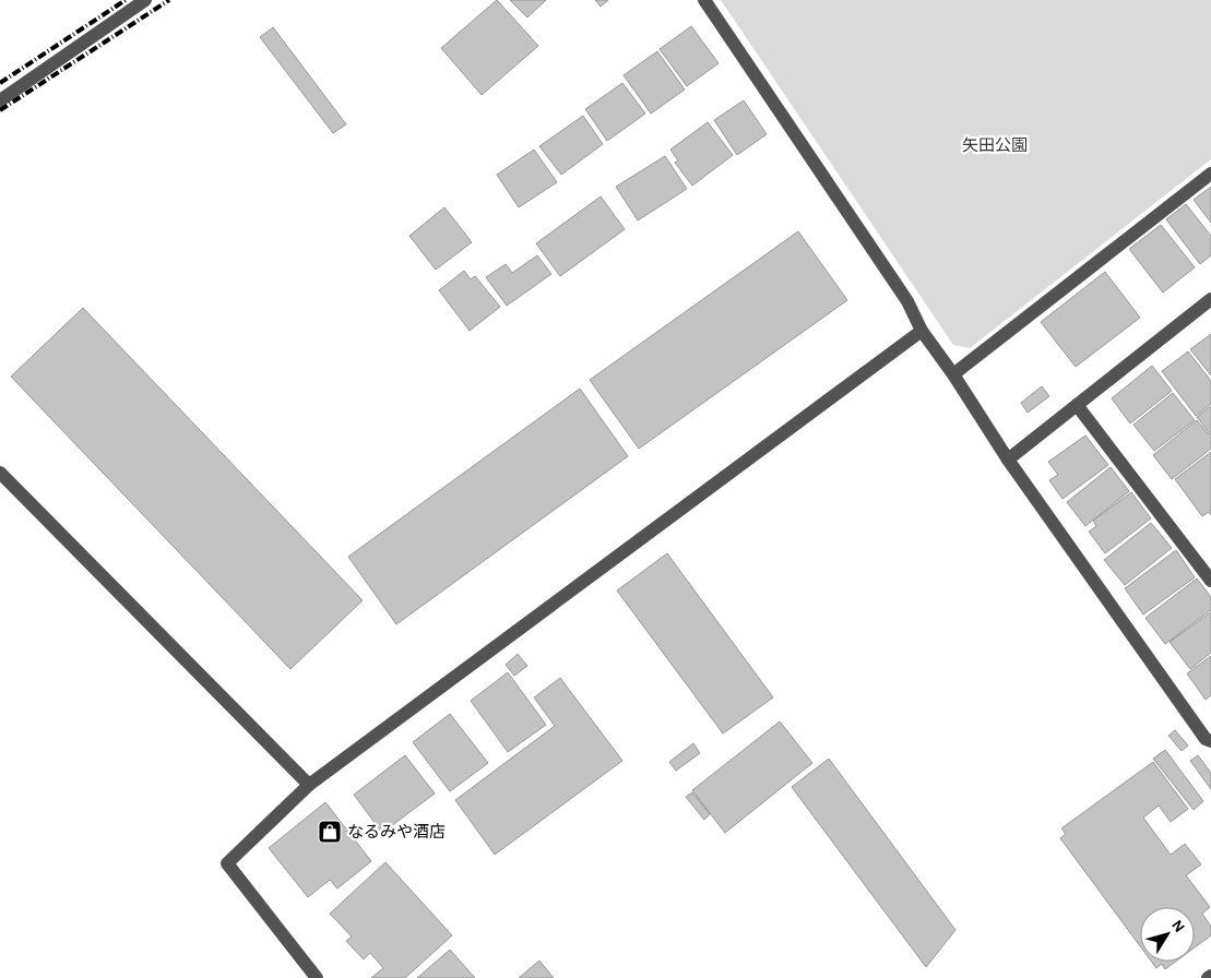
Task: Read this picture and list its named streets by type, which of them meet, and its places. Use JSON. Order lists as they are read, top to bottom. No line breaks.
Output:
{"parks":["矢田公園"],"places":{"shop":["なるみや酒店"]},"north":"top right"}
